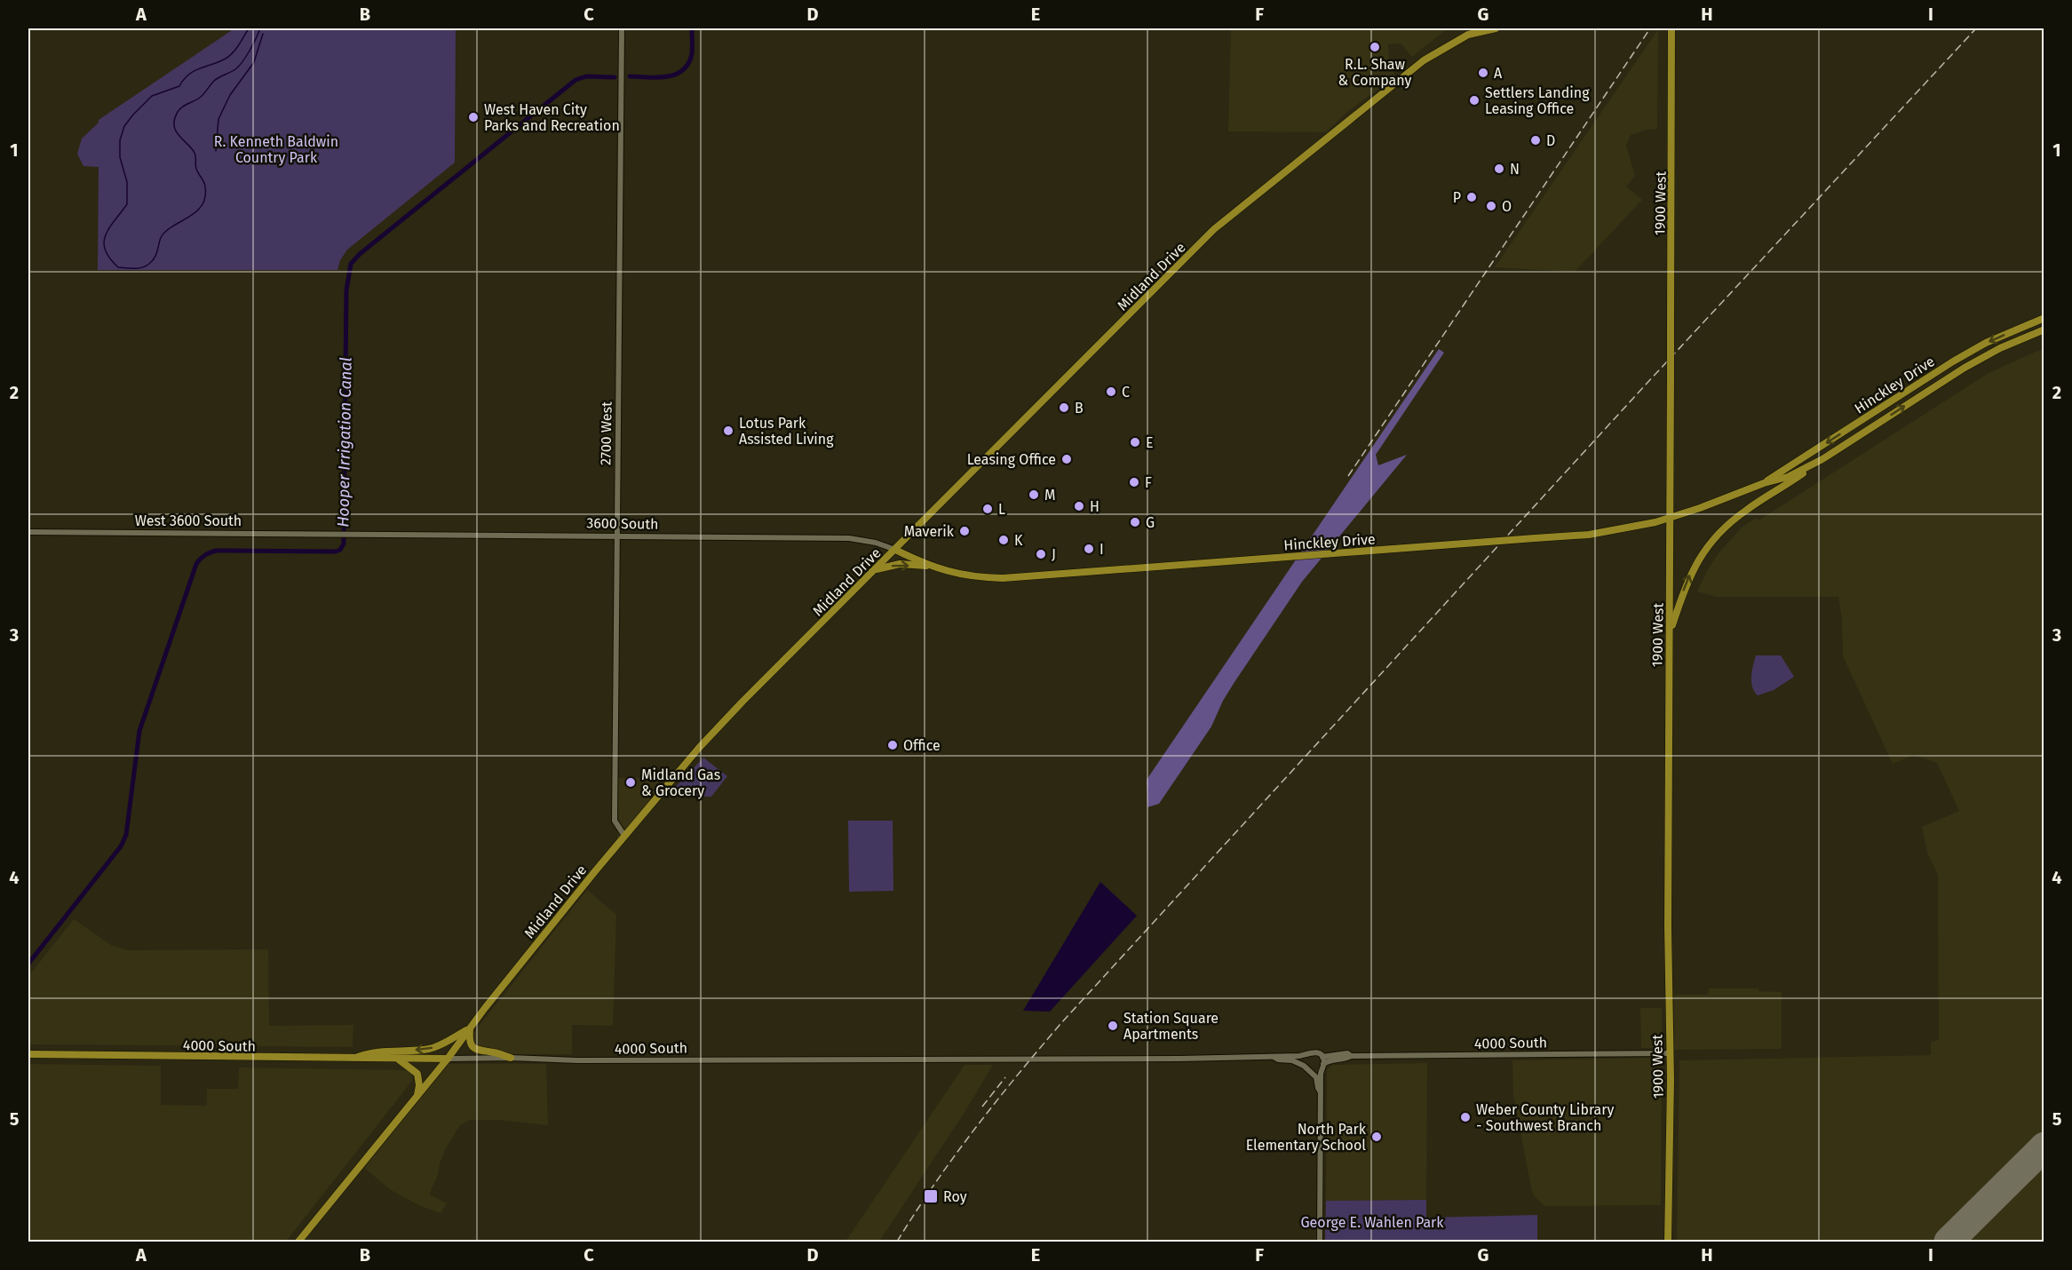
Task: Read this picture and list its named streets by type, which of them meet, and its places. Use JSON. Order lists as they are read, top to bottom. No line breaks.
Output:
{"streets":{"main road":["1900 West","Midland Drive","Hinckley Drive","4000 South"],"street":["2700 West","West 3600 South","3600 South"]},"crossings":[["1900 West","Hinckley Drive"],["1900 West","4000 South"],["Midland Drive","Hinckley Drive"],["Midland Drive","2700 West"],["Midland Drive","3600 South"],["Midland Drive","4000 South"],["Hinckley Drive","3600 South"],["2700 West","3600 South"],["West 3600 South","3600 South"]],"water":["Hooper Irrigation Canal"],"parks":["R. Kenneth Baldwin Country Park","George E. Wahlen Park"],"places":{"other":["R.L. Shaw & Company","A","Settlers Landing Leasing Office","West Haven City Parks and Recreation","D","N","P","O","C","B","Lotus Park Assisted Living","E","Leasing Office","F","M","H","L","G","Maverik","K","I","J","Office","Midland Gas & Grocery","Station Square Apartments","Weber County Library - Southwest Branch","North Park Elementary School"],"transit":["Roy"]},"grid":{"columns":["A","B","C","D","E","F","G","H","I"],"rows":["1","2","3","4","5"]}}
